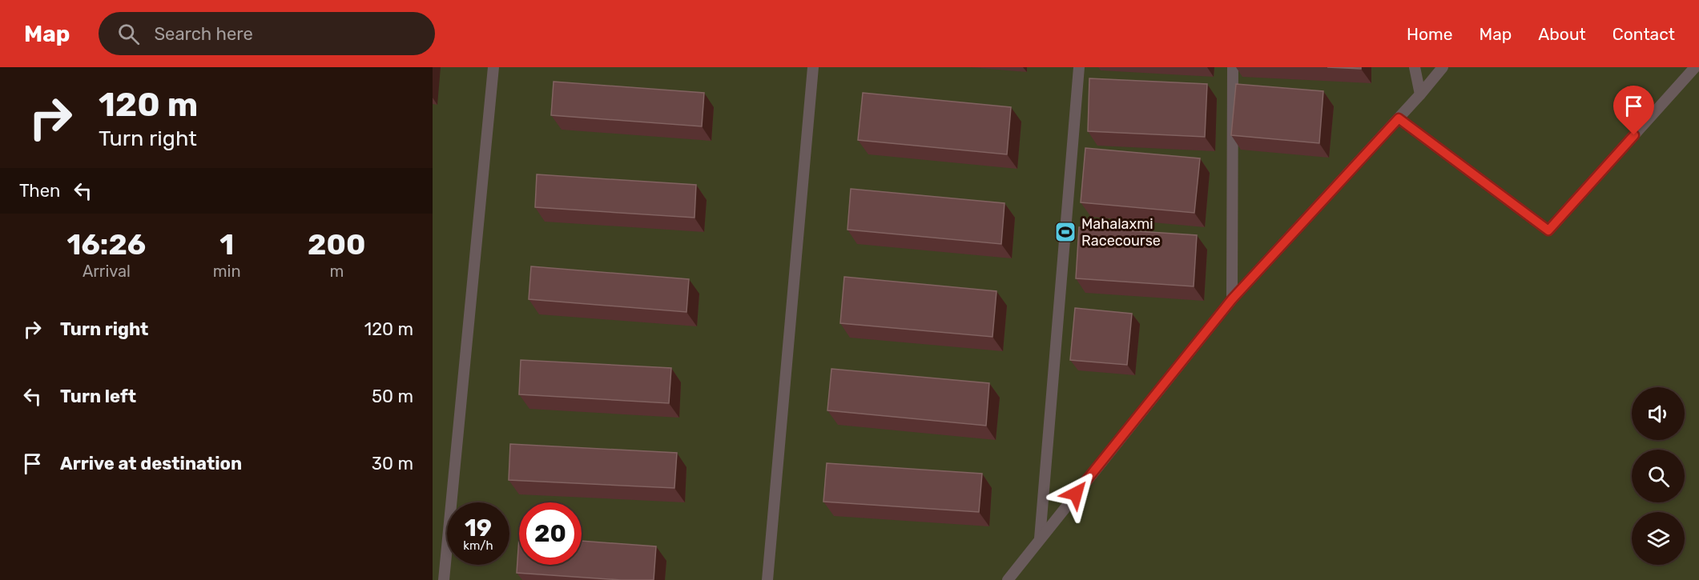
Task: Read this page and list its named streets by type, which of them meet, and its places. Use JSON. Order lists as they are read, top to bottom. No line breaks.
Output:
{"places":{"sports":["Mahalaxmi Racecourse"]},"page":{"header":"Map","search":"Search here","nav":["Home","Map","About","Contact"],"turn":["120 m","Turn right"],"then":"Then","eta":["16:26","Arrival","1","min","200","m"],"list":[{"name":"Turn right","value":"120 m"},{"name":"Turn left","value":"50 m"},{"name":"Arrive at destination","value":"30 m"}],"speed":"19 km/h","limit":"20"}}
